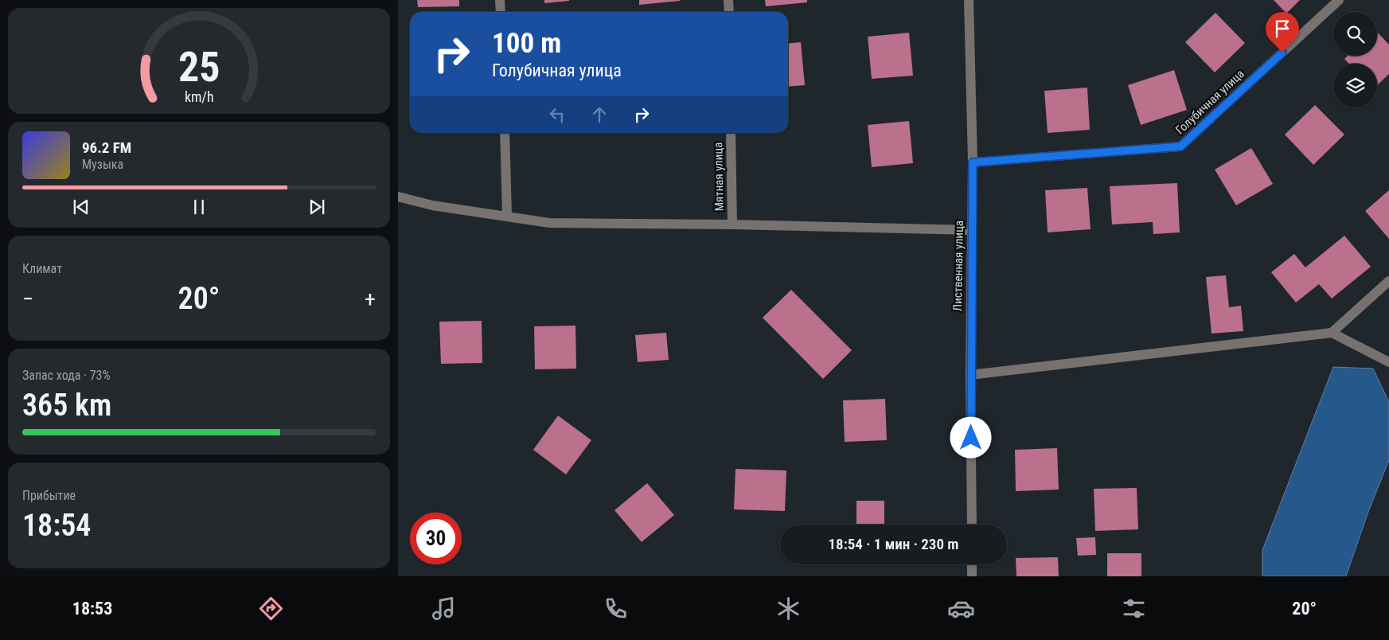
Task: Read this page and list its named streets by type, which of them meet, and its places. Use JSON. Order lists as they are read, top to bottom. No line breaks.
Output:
{"streets":{"street":["Голубичная улица","Мятная улица","Лиственная улица"]},"crossings":[["Голубичная улица","Лиственная улица"]],"page":{"turn":["100 m","Голубичная улица"],"song":["96.2 FM","Музыка"],"tile":["Климат",["Запас хода · 73%","365 km"],["Прибытие","18:54"]],"heat":["−","20°","+"],"limit":"30","trip":"18:54 · 1 мин · 230 m","tabs":["18:53","20°"],"gauge":["25","km/h"]}}
